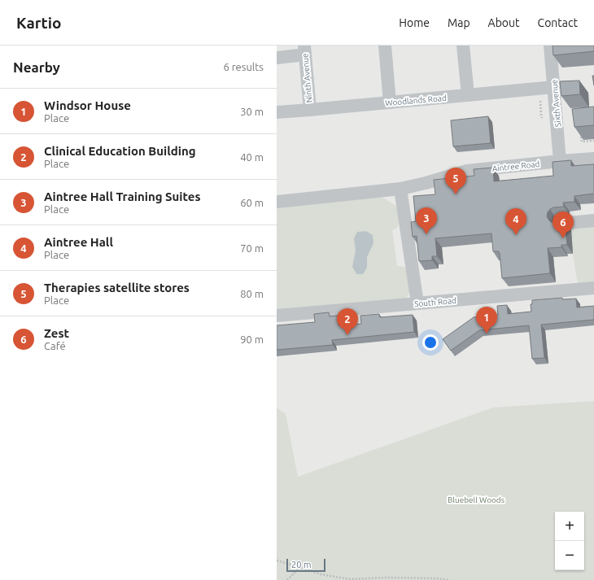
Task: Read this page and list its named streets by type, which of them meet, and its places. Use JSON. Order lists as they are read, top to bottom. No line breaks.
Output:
{"streets":{"lane":["Ninth Avenue","Woodlands Road","Sixth Avenue","Aintree Road","South Road"]},"crossings":[["Ninth Avenue","Woodlands Road"],["Woodlands Road","Sixth Avenue"],["Sixth Avenue","Aintree Road"]],"parks":["Bluebell Woods"],"scale_bar":"20 m","page":{"header":"Kartio","nav":["Home","Map","About","Contact"],"heading":["Nearby","6 results"],"list":[{"mark":"1","name":"Windsor House","note":"Place","value":"30 m"},{"mark":"2","name":"Clinical Education Building","note":"Place","value":"40 m"},{"mark":"3","name":"Aintree Hall Training Suites","note":"Place","value":"60 m"},{"mark":"4","name":"Aintree Hall","note":"Place","value":"70 m"},{"mark":"5","name":"Therapies satellite stores","note":"Place","value":"80 m"},{"mark":"6","name":"Zest","note":"Café","value":"90 m"}],"pins":["5","3","4","6","1","2"],"map_buttons":["+","−"],"scale":"20 m"}}
